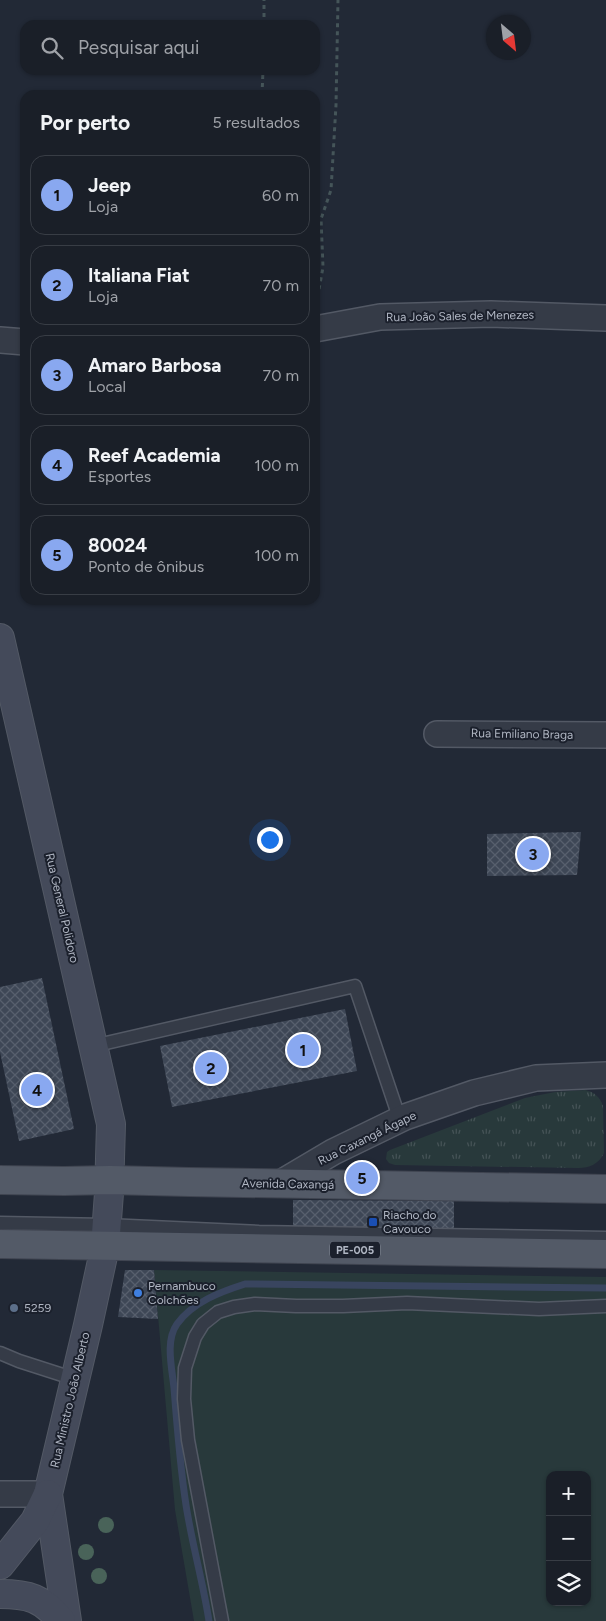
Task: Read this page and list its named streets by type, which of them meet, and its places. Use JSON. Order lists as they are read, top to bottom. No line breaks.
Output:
{"streets":{"main road":["Avenida Caxangá","PE-005"],"street":["Rua João Sales de Menezes","Rua Emiliano Braga","Rua General Polidoro","Rua Caxangá Ágape","Rua Ministro João Alberto"]},"crossings":[["Rua General Polidoro","Avenida Caxangá"],["Rua General Polidoro","Rua Ministro João Alberto"],["Rua Caxangá Ágape","Avenida Caxangá"],["Avenida Caxangá","Rua Ministro João Alberto"],["PE-005","Rua Ministro João Alberto"]],"places":{"transit":["Riacho do Cavouco"],"other":["Pernambuco Colchões","5259"]},"north":"bottom right","page":{"search":"Pesquisar aqui","heading":["Por perto","5 resultados"],"list":[{"mark":"1","name":"Jeep","note":"Loja","value":"60 m"},{"mark":"2","name":"Italiana Fiat","note":"Loja","value":"70 m"},{"mark":"3","name":"Amaro Barbosa","note":"Local","value":"70 m"},{"mark":"4","name":"Reef Academia","note":"Esportes","value":"100 m"},{"mark":"5","name":"80024","note":"Ponto de ônibus","value":"100 m"}],"pins":["3","1","2","4","5"],"map_buttons":["+","−"]}}
